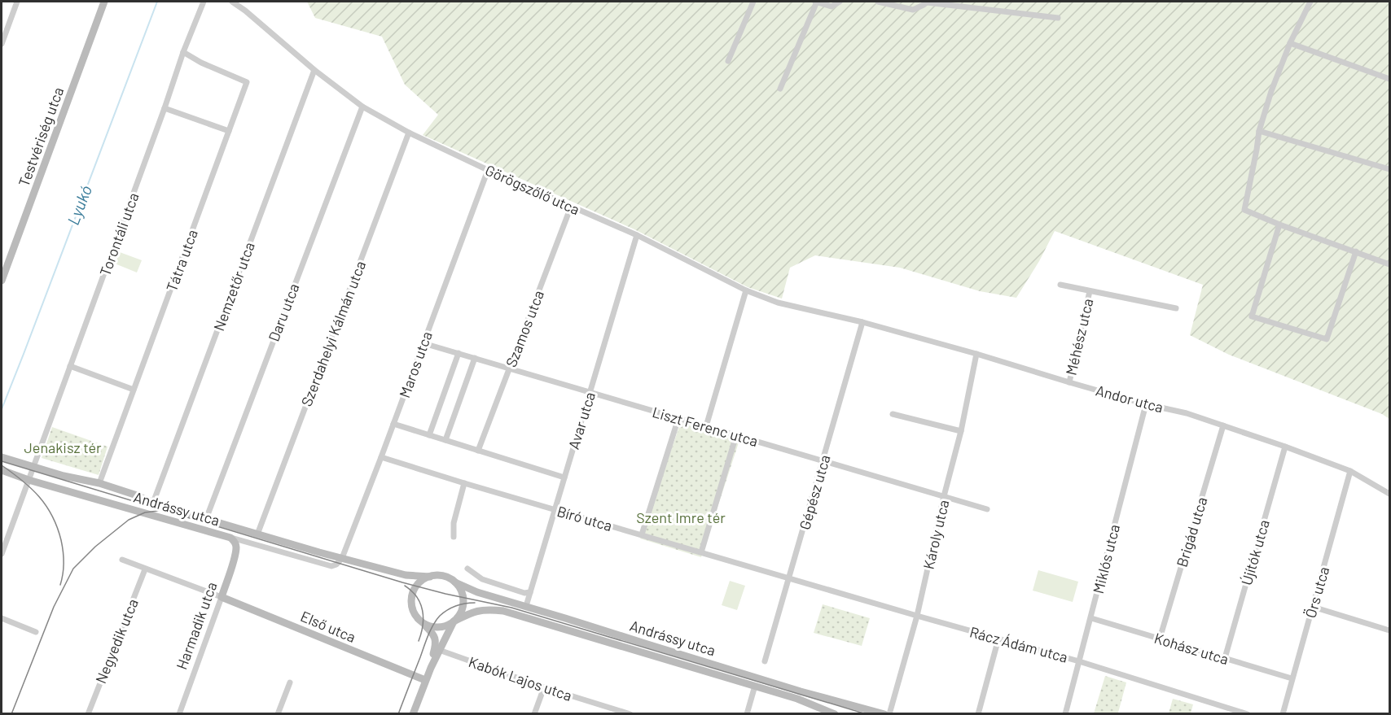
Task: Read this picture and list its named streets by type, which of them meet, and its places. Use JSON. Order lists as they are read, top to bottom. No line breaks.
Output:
{"streets":{"street":["Testvériség utca","Görögszőlő utca","Torontáli utca","Tátra utca","Nemzetőr utca","Daru utca","Szamos utca","Szerdahelyi Kálmán utca","Méhész utca","Maros utca","Andor utca","Avar utca","Liszt Ferenc utca","Gépész utca","Andrássy utca","Bíró utca","Brigád utca","Károly utca","Újítók utca","Miklós utca","Örs utca","Harmadik utca","Első utca","Negyedik utca","Rácz Ádám utca","Kohász utca","Kabók Lajos utca"]},"crossings":[["Görögszőlő utca","Nemzetőr utca"],["Görögszőlő utca","Daru utca"],["Görögszőlő utca","Szamos utca"],["Görögszőlő utca","Szerdahelyi Kálmán utca"],["Görögszőlő utca","Maros utca"],["Görögszőlő utca","Andor utca"],["Görögszőlő utca","Avar utca"],["Görögszőlő utca","Gépész utca"],["Torontáli utca","Tátra utca"],["Torontáli utca","Andrássy utca"],["Tátra utca","Andrássy utca"],["Nemzetőr utca","Andrássy utca"],["Daru utca","Andrássy utca"],["Szamos utca","Liszt Ferenc utca"],["Szerdahelyi Kálmán utca","Andrássy utca"],["Méhész utca","Andor utca"],["Maros utca","Liszt Ferenc utca"],["Maros utca","Andrássy utca"],["Maros utca","Bíró utca"],["Andor utca","Gépész utca"],["Andor utca","Brigád utca"],["Andor utca","Károly utca"],["Andor utca","Újítók utca"],["Andor utca","Miklós utca"],["Andor utca","Örs utca"],["Avar utca","Liszt Ferenc utca"],["Avar utca","Andrássy utca"],["Avar utca","Bíró utca"],["Liszt Ferenc utca","Gépész utca"],["Liszt Ferenc utca","Károly utca"],["Gépész utca","Bíró utca"],["Gépész utca","Rácz Ádám utca"],["Andrássy utca","Harmadik utca"],["Bíró utca","Rácz Ádám utca"],["Brigád utca","Kohász utca"],["Károly utca","Rácz Ádám utca"],["Újítók utca","Kohász utca"],["Miklós utca","Rácz Ádám utca"],["Miklós utca","Kohász utca"],["Örs utca","Kohász utca"],["Harmadik utca","Első utca"]],"water":["Lyukó"],"parks":["Jenakisz tér","Szent Imre tér"]}
